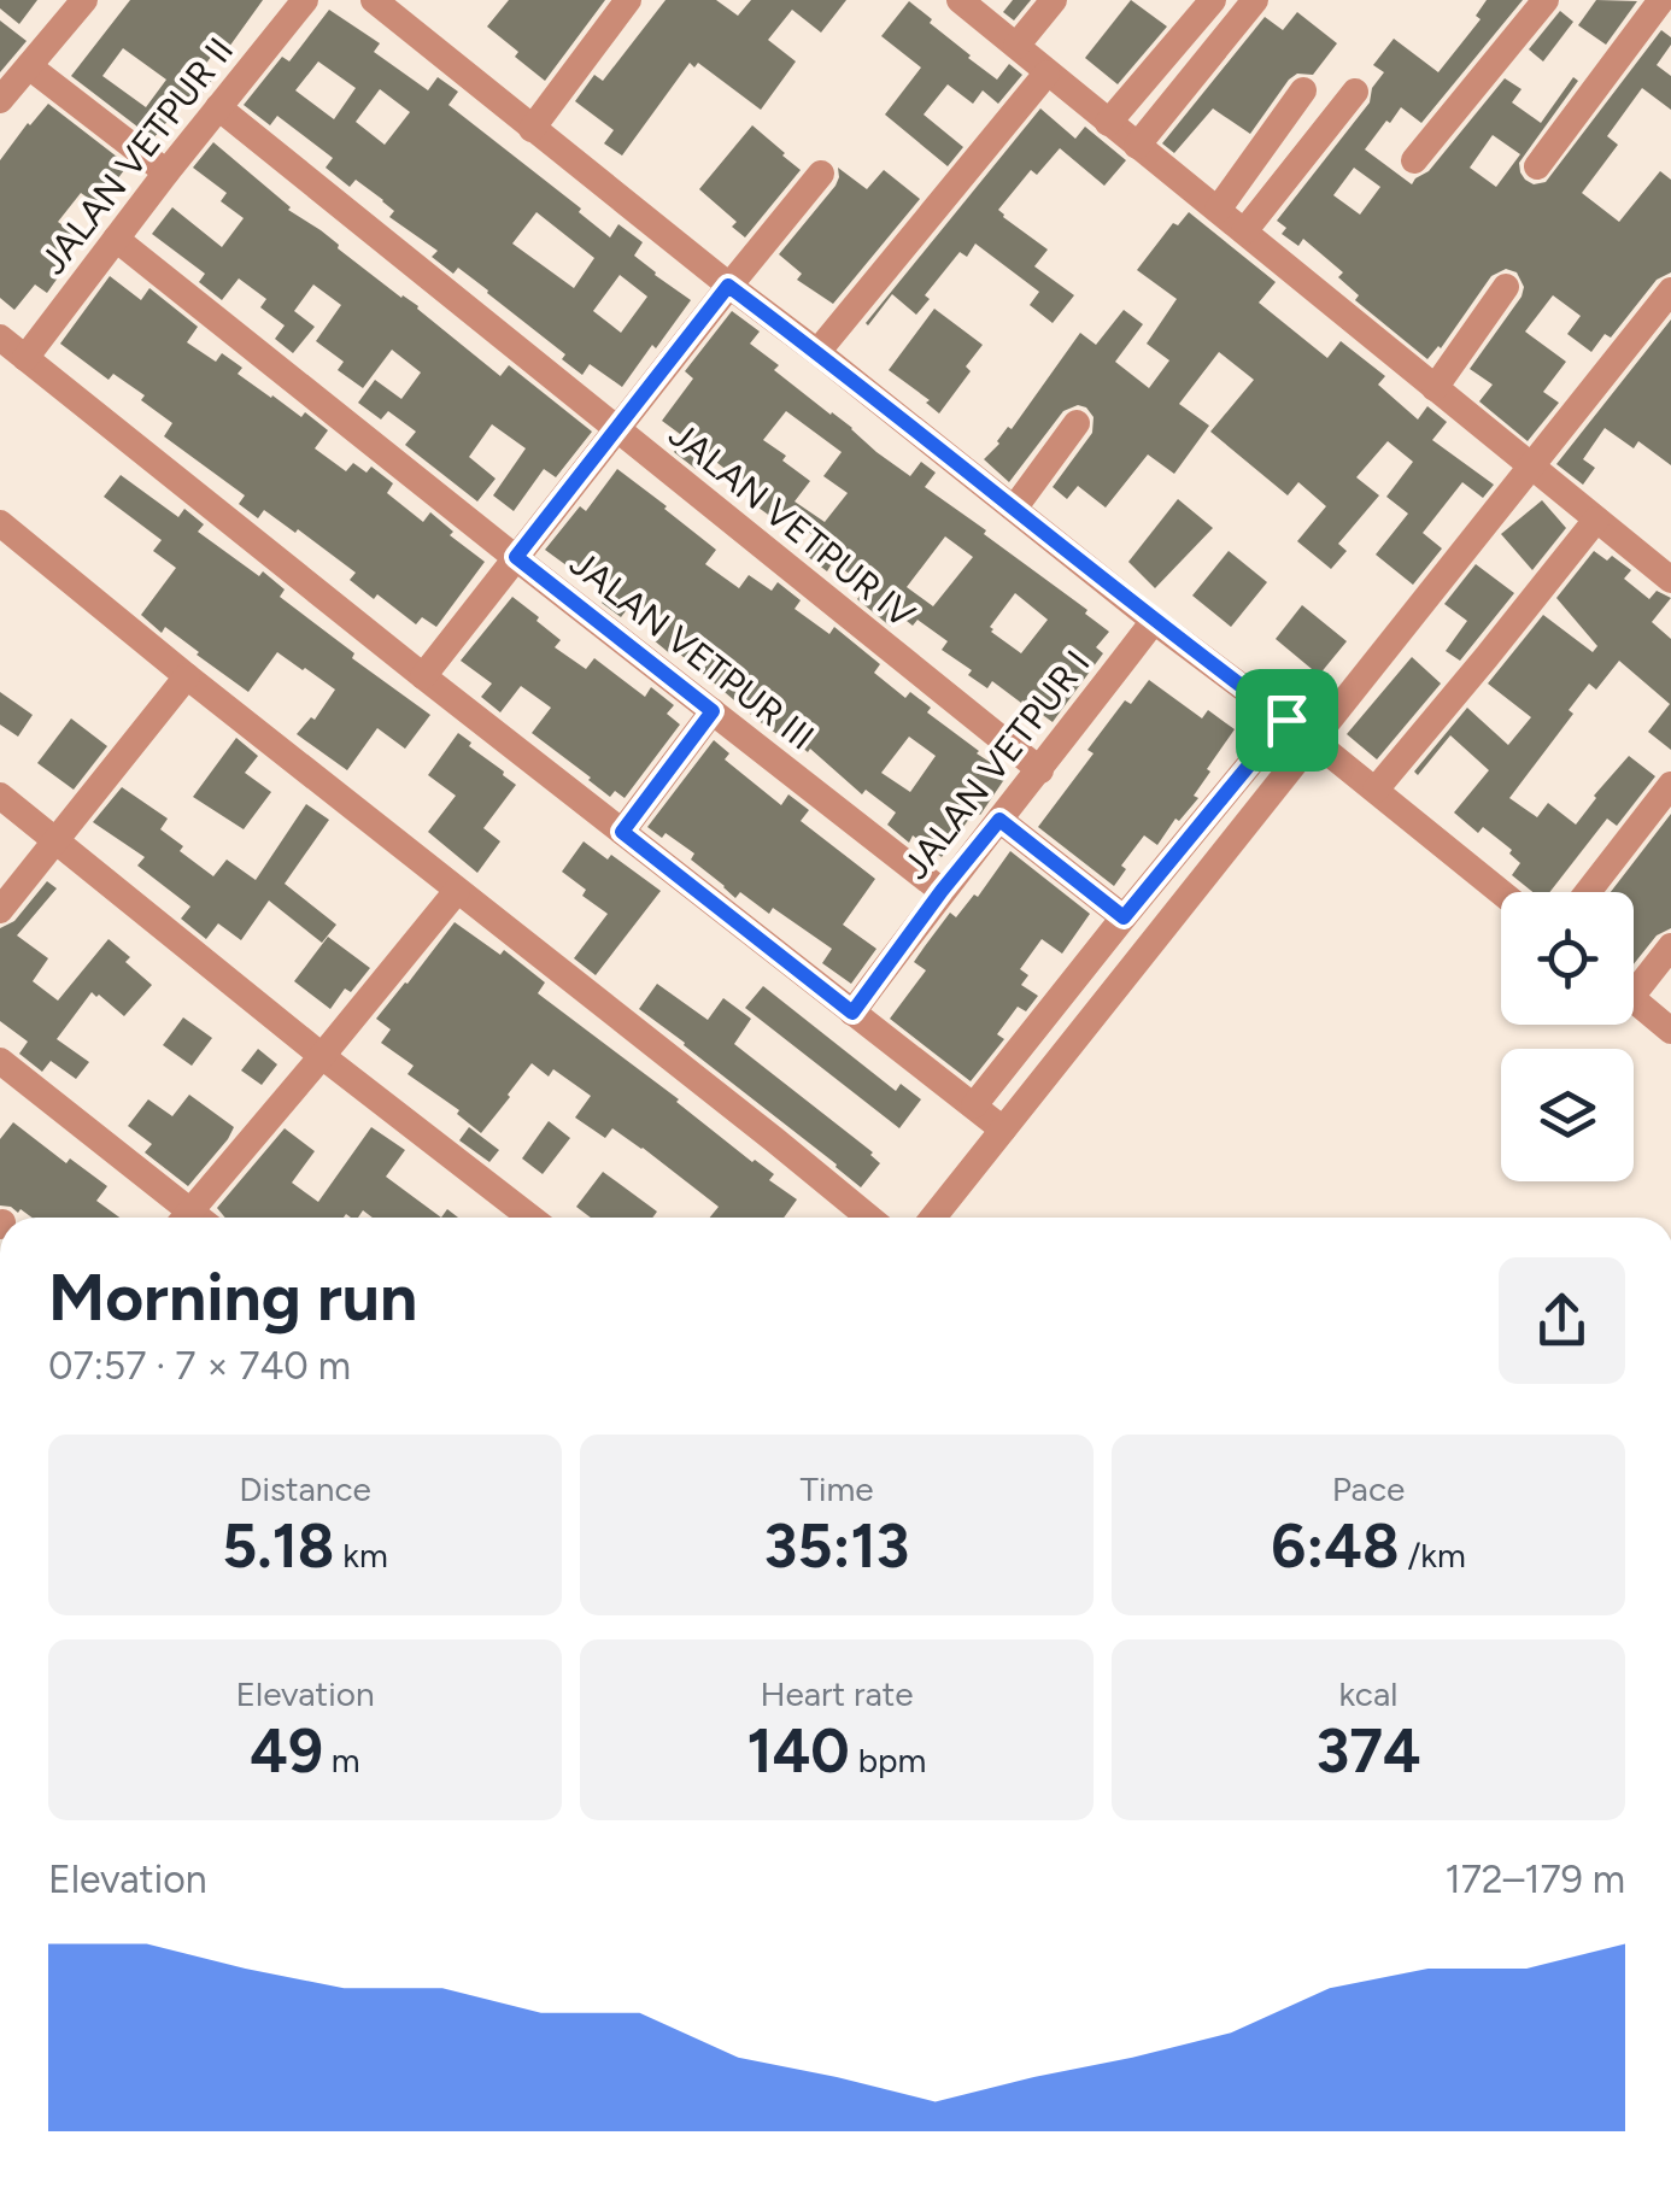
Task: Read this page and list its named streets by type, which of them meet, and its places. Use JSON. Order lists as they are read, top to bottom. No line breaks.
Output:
{"streets":{"street":["JALAN VETPUR II","JALAN VETPUR IV","JALAN VETPUR III","JALAN VETPUR I"]},"crossings":[["JALAN VETPUR II","JALAN VETPUR IV"],["JALAN VETPUR II","JALAN VETPUR III"],["JALAN VETPUR IV","JALAN VETPUR I"],["JALAN VETPUR III","JALAN VETPUR I"]],"page":{"heading":["Morning run","07:57 · 7 × 740 m"],"stats":[["Distance","5.18 km"],["Time","35:13"],["Pace","6:48 /km"],["Elevation","49 m"],["Heart rate","140 bpm"],["kcal","374"]],"chart":["Elevation","172–179 m"]}}
